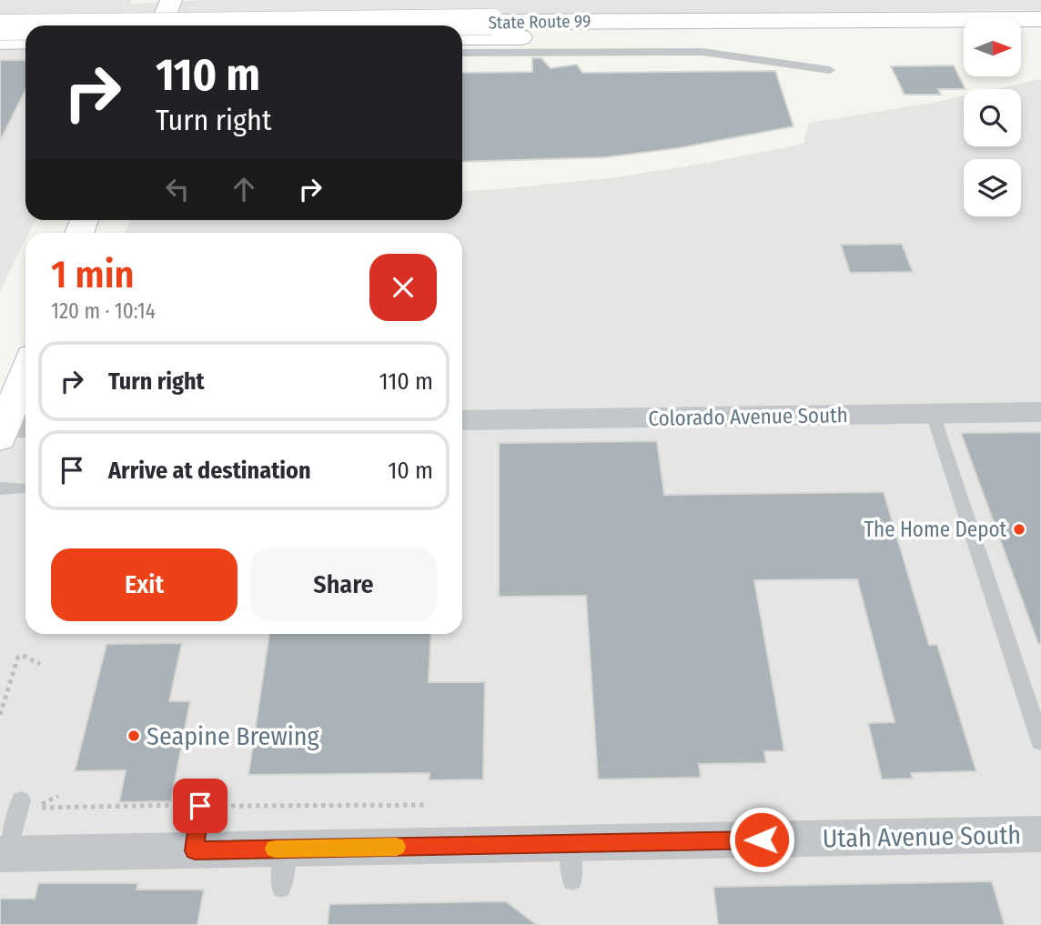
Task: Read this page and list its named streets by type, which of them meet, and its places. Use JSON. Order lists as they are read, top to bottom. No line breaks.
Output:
{"streets":{"main road":["State Route 99"],"street":["Colorado Avenue South","Utah Avenue South"]},"places":["The Home Depot","Seapine Brewing"],"north":"right","page":{"turn":["110 m","Turn right"],"heading":["1 min","120 m · 10:14"],"list":[{"name":"Turn right","value":"110 m"},{"name":"Arrive at destination","value":"10 m"}],"buttons":["Exit","Share"]}}
